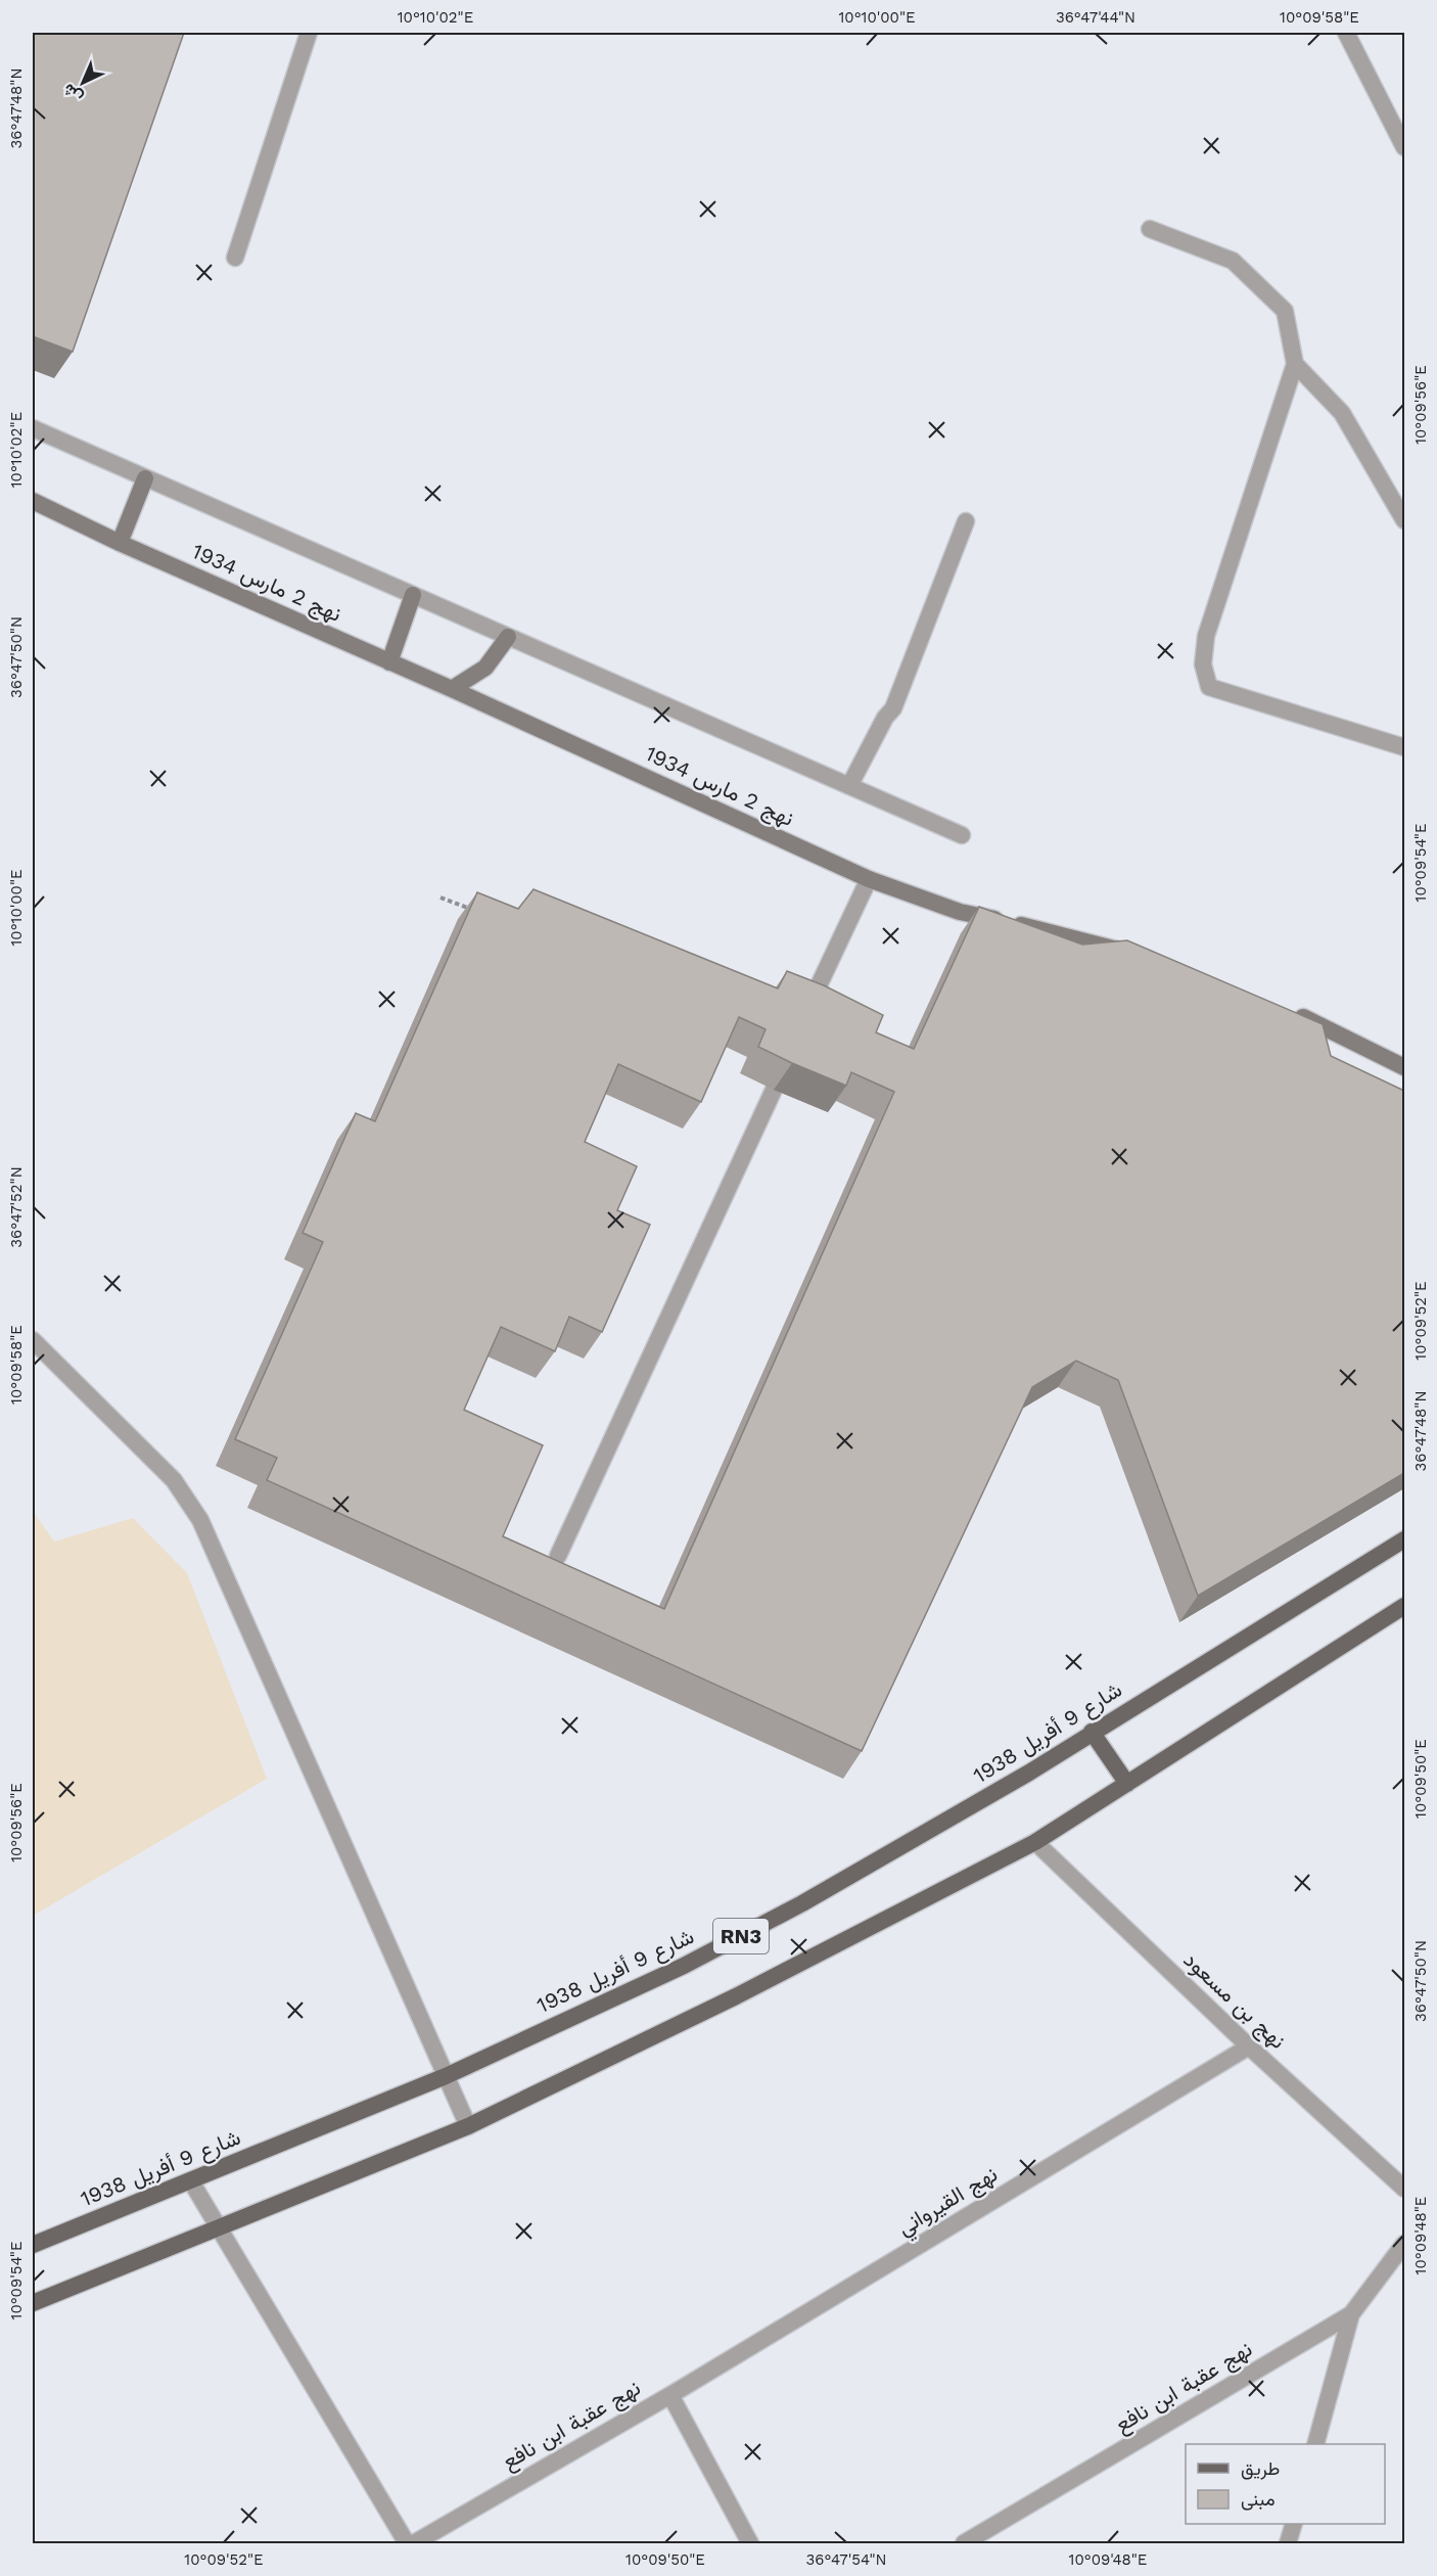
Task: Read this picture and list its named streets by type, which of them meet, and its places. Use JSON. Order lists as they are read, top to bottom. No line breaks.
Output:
{"streets":{"main road":["نهج 2 مارس 1934","شارع 9 أفريل 1938","RN3"],"street":["نهج بن مسعود","نهج القيرواني","نهج عقبة ابن نافع"]},"crossings":[["RN3","نهج بن مسعود"],["نهج بن مسعود","نهج القيرواني"],["نهج القيرواني","نهج عقبة ابن نافع"]],"legend":["طريق","مبنى"],"north":"bottom left","coordinates":["10°10'02\"E","10°10'00\"E","36°47'44\"N","10°09'58\"E","36°47'48\"N","10°09'56\"E","36°47'50\"N","10°09'54\"E","36°47'52\"N","10°09'52\"E","10°09'50\"E","10°09'48\"E","36°47'54\"N"]}
